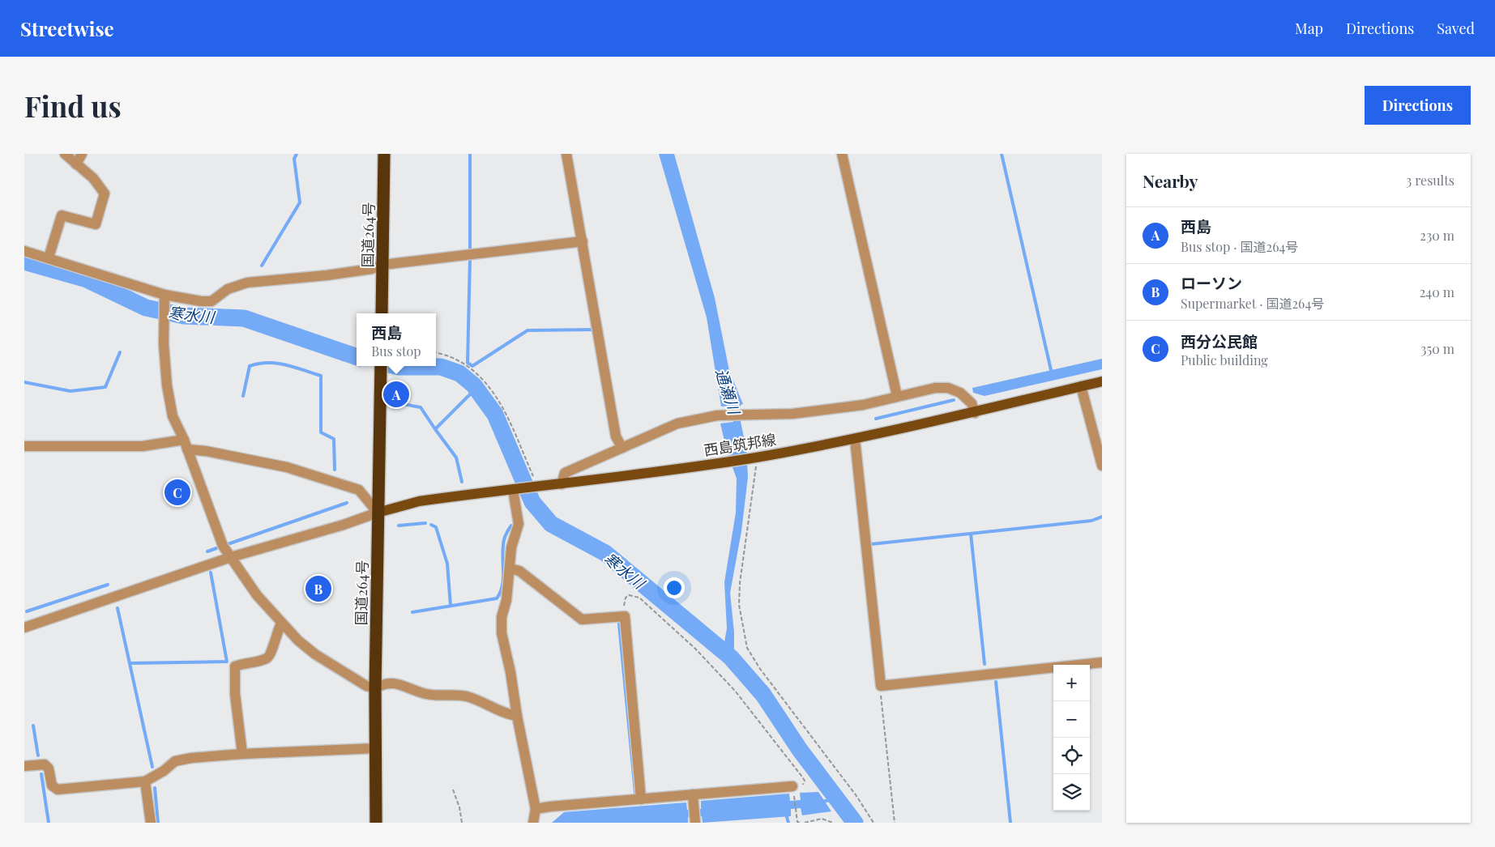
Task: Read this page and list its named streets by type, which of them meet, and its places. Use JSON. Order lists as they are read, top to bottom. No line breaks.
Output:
{"streets":{"highway":["国道264号"],"main road":["西島筑邦線"]},"crossings":[["国道264号","西島筑邦線"]],"water":["寒水川","通瀬川"],"page":{"header":"Streetwise","nav":["Map","Directions","Saved"],"buttons":"Directions","title":"Find us","heading":["Nearby","3 results"],"list":[{"mark":"A","name":"西島","note":"Bus stop · 国道264号","value":"230 m"},{"mark":"B","name":"ローソン","note":"Supermarket · 国道264号","value":"240 m"},{"mark":"C","name":"西分公民館","note":"Public building","value":"350 m"}],"popup":["西島","Bus stop"],"pins":["A","C","B"],"map_buttons":["+","−"]}}
